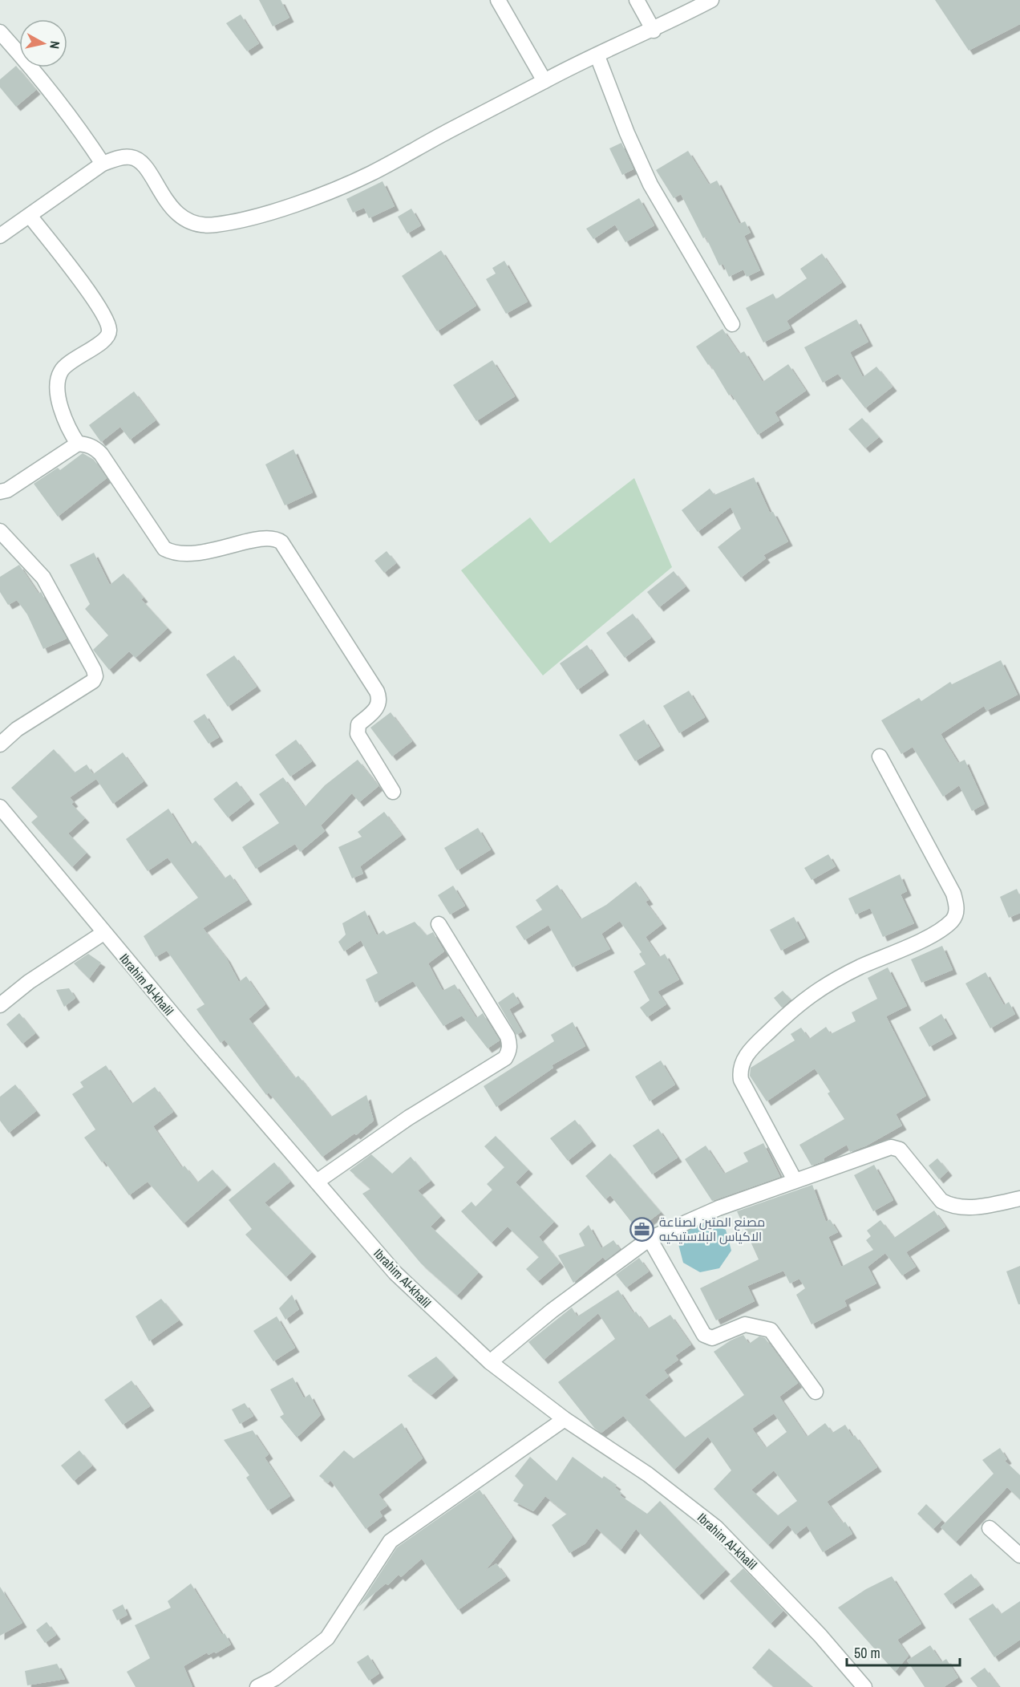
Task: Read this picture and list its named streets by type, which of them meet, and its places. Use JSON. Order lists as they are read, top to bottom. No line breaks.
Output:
{"streets":{"street":["Ibrahim Al-khalil"]},"places":{"office":["مصنع المتين لصناعة الاكياس البلاستيكيه"]},"scale_bar":"50 m","north":"right"}
